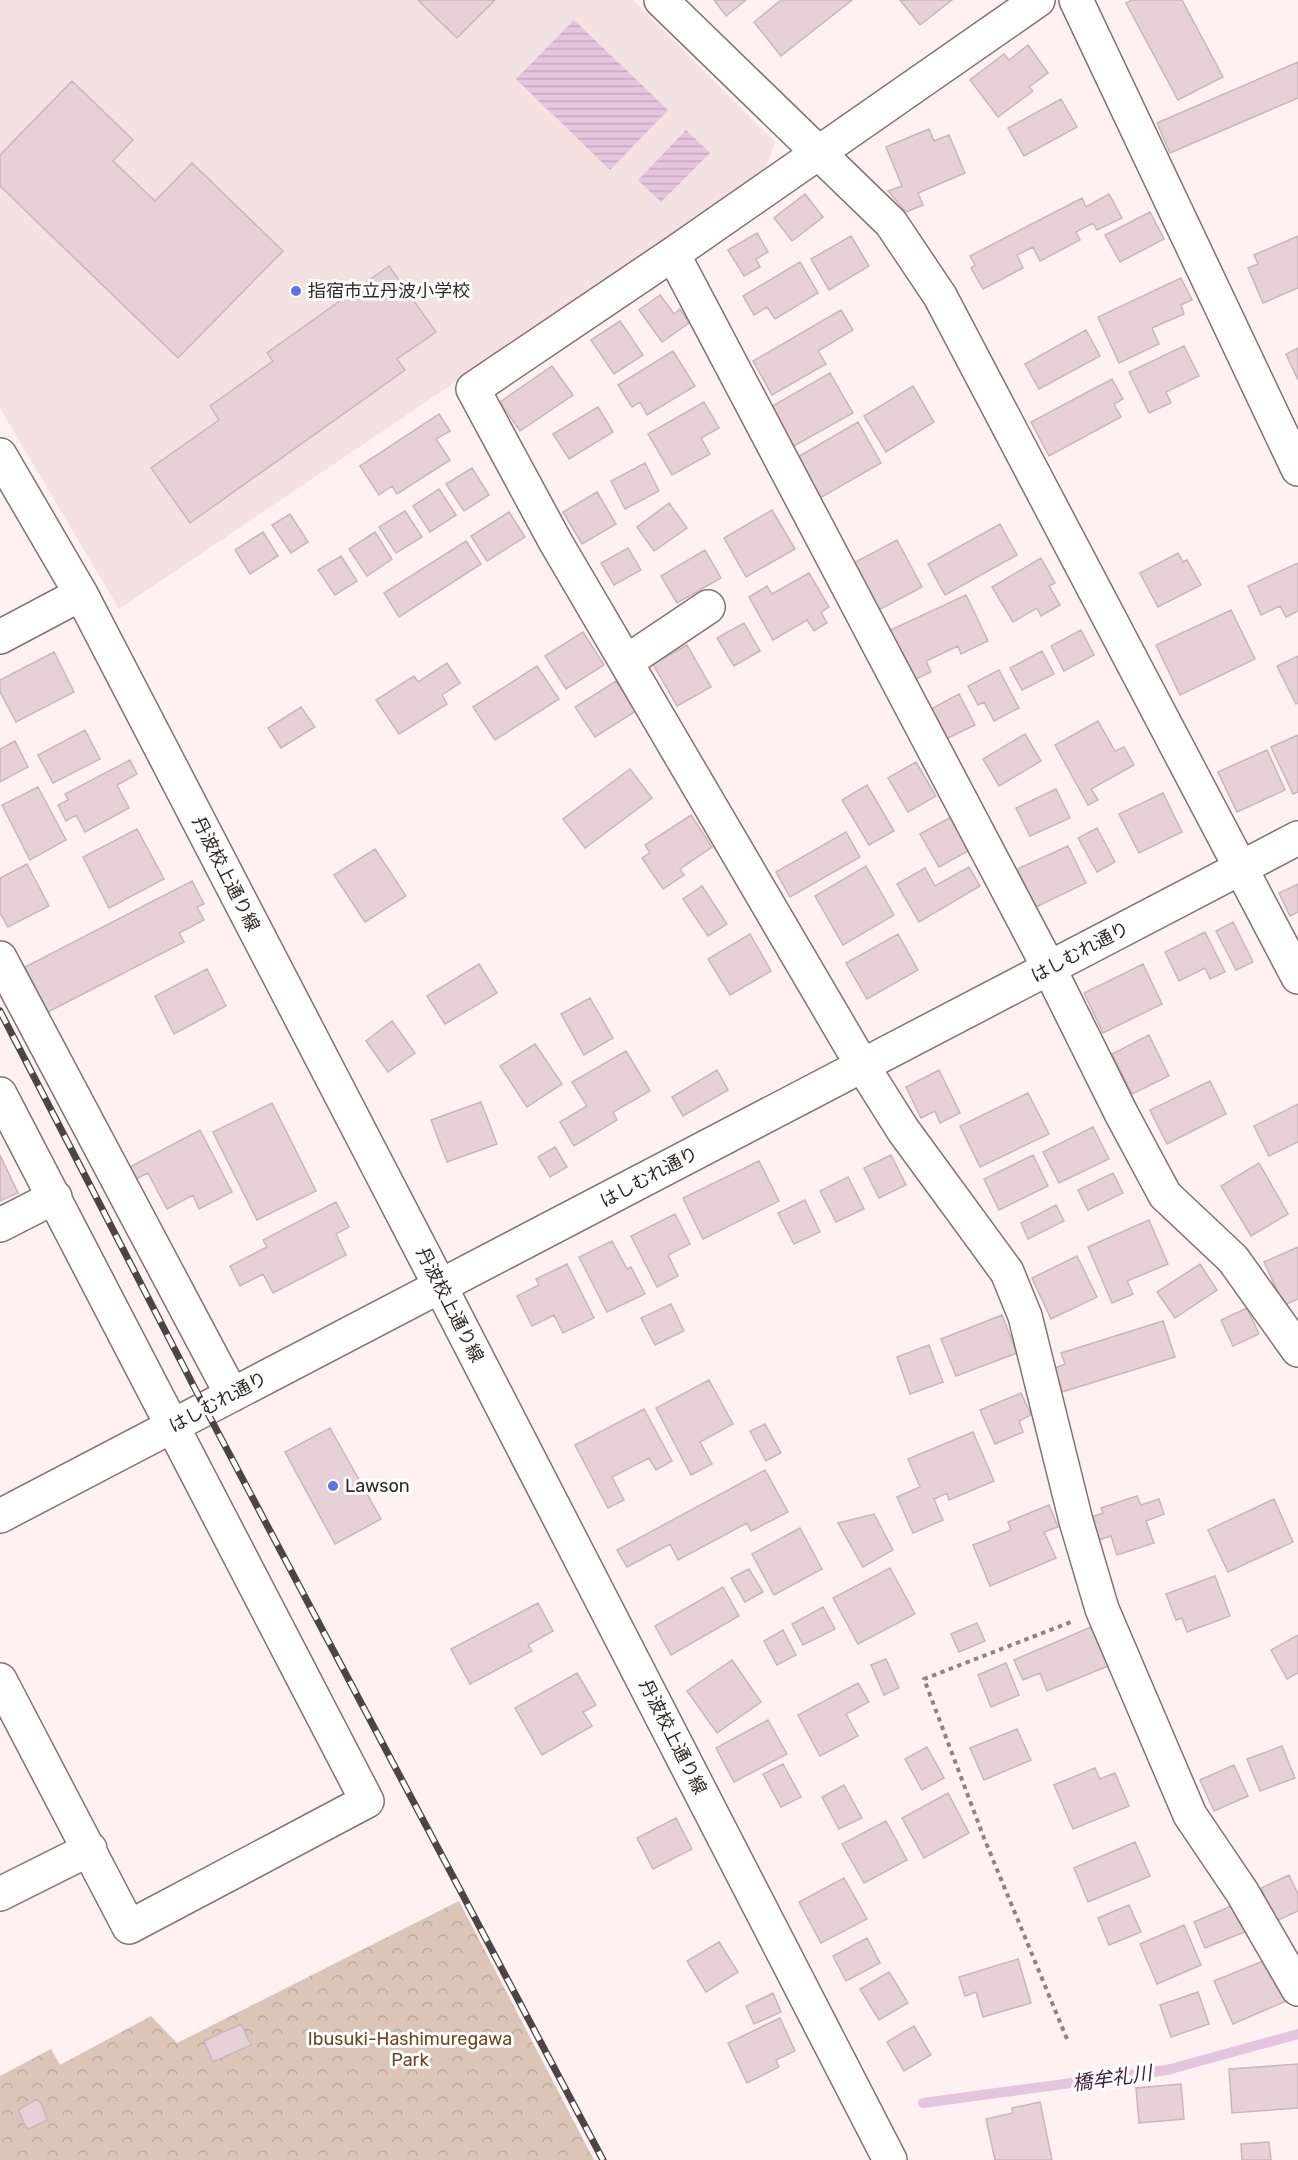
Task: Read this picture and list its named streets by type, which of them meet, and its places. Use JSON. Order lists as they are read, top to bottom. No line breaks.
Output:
{"streets":{"street":["丹波校上通り線","はしむれ通り"]},"crossings":[["丹波校上通り線","はしむれ通り"]],"water":["橋牟礼川"],"parks":["Ibusuki-Hashimuregawa Park"],"places":["指宿市立丹波小学校","Lawson"]}
